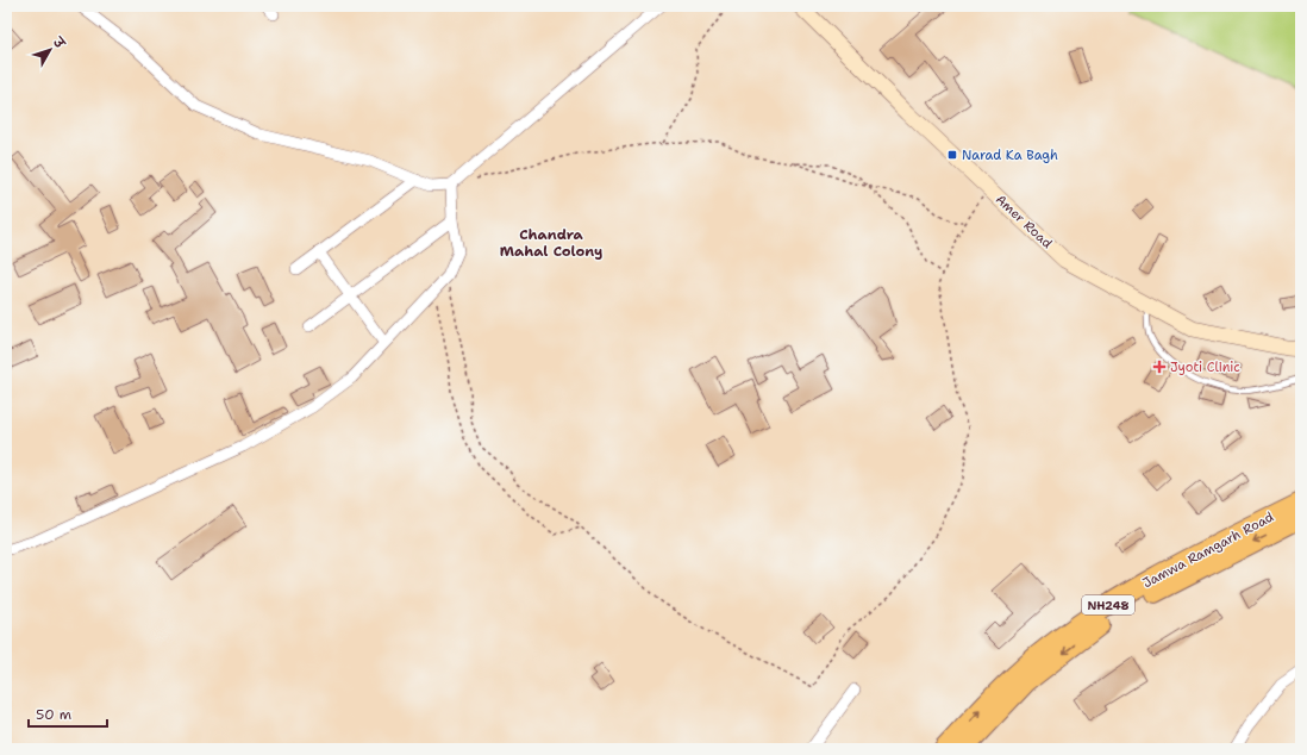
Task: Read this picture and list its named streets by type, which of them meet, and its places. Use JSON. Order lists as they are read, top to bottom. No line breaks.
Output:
{"streets":{"highway":["Jamwa Ramgarh Road","NH248"],"main road":["Amer Road"]},"districts":["Chandra Mahal Colony"],"places":{"transit":["Narad Ka Bagh"],"health":["Jyoti Clinic"]},"scale_bar":"50 m","north":"top right"}
